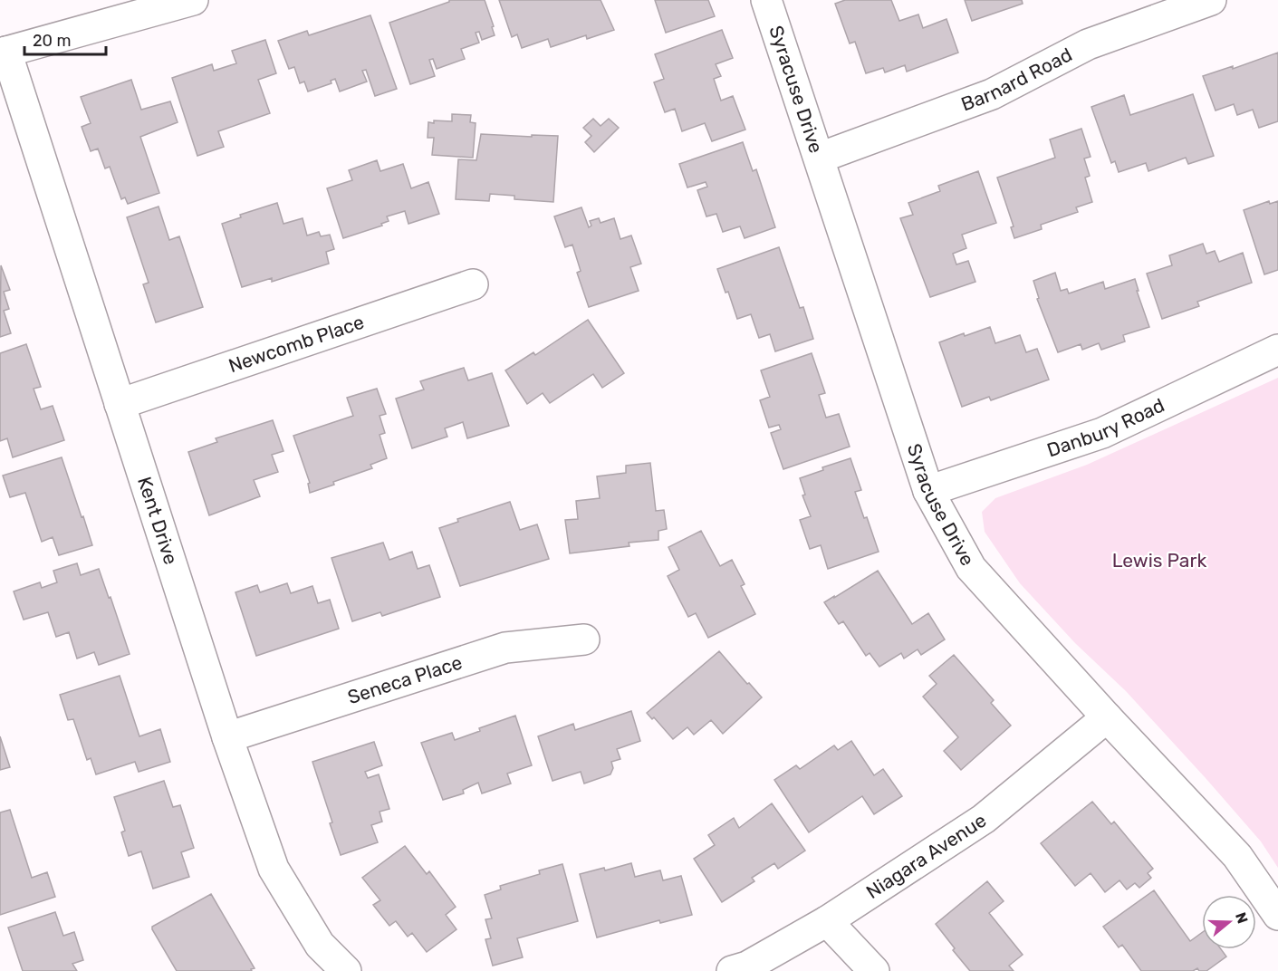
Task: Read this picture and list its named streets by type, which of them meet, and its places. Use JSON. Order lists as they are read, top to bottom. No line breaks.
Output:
{"streets":{"street":["Barnard Road","Syracuse Drive","Newcomb Place","Danbury Road","Kent Drive","Seneca Place","Niagara Avenue"]},"crossings":[["Barnard Road","Syracuse Drive"],["Syracuse Drive","Danbury Road"],["Syracuse Drive","Niagara Avenue"],["Newcomb Place","Kent Drive"],["Kent Drive","Seneca Place"]],"parks":["Lewis Park"],"scale_bar":"20 m","north":"right"}
